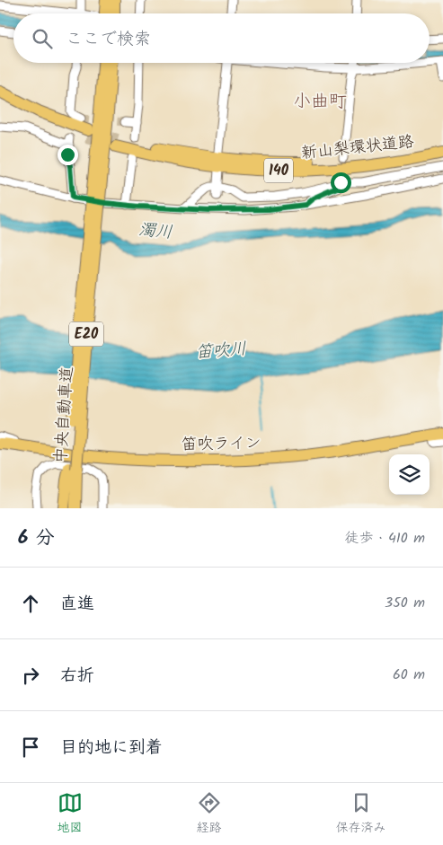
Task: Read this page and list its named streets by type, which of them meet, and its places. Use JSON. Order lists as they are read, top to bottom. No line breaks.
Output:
{"streets":{"highway":["新山梨環状道路","140","E20","中央自動車道","笛吹ライン"]},"districts":["小曲町"],"water":["濁川","笛吹川"],"page":{"search":"ここで検索","heading":["6 分","徒歩 · 410 m"],"list":[["直進","350 m"],["右折","60 m"],"目的地に到着"],"nav":["地図","経路","保存済み"]}}
